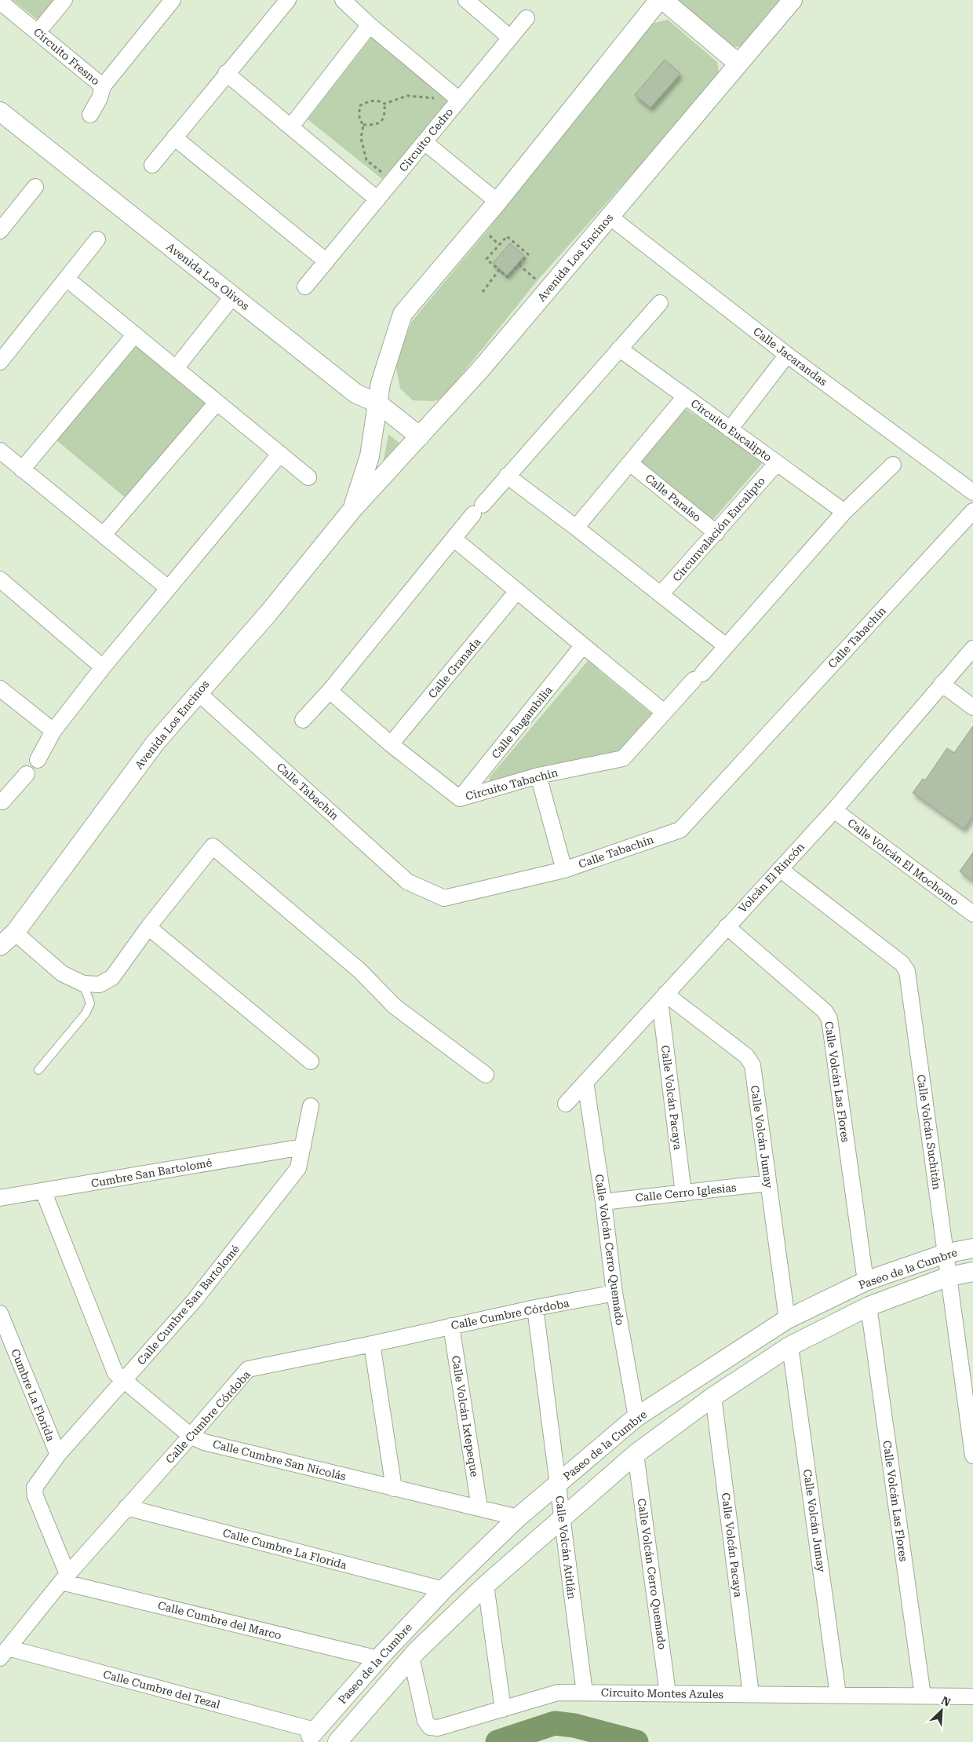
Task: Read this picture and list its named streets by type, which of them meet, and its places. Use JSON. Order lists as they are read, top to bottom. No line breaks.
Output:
{"streets":{"street":["Circuito Fresno","Circuito Cedro","Avenida Los Encinos","Avenida Los Olivos","Calle Jacarandas","Circuito Eucalipto","Calle Paraíso","Circunvalación Eucalipto","Calle Tabachín","Calle Granada","Calle Bugambilia","Circuito Tabachin","Calle Volcán El Mochomo","Volcán El Rincón","Calle Volcán Las Flores","Calle Volcán Pacaya","Calle Volcán Suchitán","Calle Volcán Jumay","Cumbre San Bartolomé","Calle Cerro Iglesias","Calle Volcán Cerro Quemado","Paseo de la Cumbre","Calle Cumbre San Bartolomé","Calle Cumbre Córdoba","Cumbre La Florida","Calle Volcán Ixtepeque","Calle Cumbre San Nicolás","Calle Volcán Atitlán","Calle Cumbre La Florida","Calle Cumbre del Marco","Calle Cumbre del Tezal","Circuito Montes Azules"]},"crossings":[["Avenida Los Encinos","Avenida Los Olivos"],["Avenida Los Encinos","Calle Jacarandas"],["Avenida Los Encinos","Calle Tabachín"],["Circuito Eucalipto","Circunvalación Eucalipto"],["Calle Paraíso","Circunvalación Eucalipto"],["Calle Granada","Circuito Tabachin"],["Calle Bugambilia","Circuito Tabachin"],["Calle Volcán El Mochomo","Volcán El Rincón"],["Volcán El Rincón","Calle Volcán Las Flores"],["Volcán El Rincón","Calle Volcán Pacaya"],["Volcán El Rincón","Calle Volcán Suchitán"],["Volcán El Rincón","Calle Volcán Jumay"],["Volcán El Rincón","Calle Volcán Cerro Quemado"],["Calle Volcán Las Flores","Paseo de la Cumbre"],["Calle Volcán Las Flores","Circuito Montes Azules"],["Calle Volcán Pacaya","Calle Volcán Jumay"],["Calle Volcán Pacaya","Calle Cerro Iglesias"],["Calle Volcán Pacaya","Paseo de la Cumbre"],["Calle Volcán Pacaya","Circuito Montes Azules"],["Calle Volcán Suchitán","Paseo de la Cumbre"],["Calle Volcán Jumay","Calle Cerro Iglesias"],["Calle Volcán Jumay","Paseo de la Cumbre"],["Calle Volcán Jumay","Circuito Montes Azules"],["Cumbre San Bartolomé","Calle Cumbre San Bartolomé"],["Cumbre San Bartolomé","Calle Cumbre San Nicolás"],["Calle Cerro Iglesias","Calle Volcán Cerro Quemado"],["Calle Volcán Cerro Quemado","Paseo de la Cumbre"],["Calle Volcán Cerro Quemado","Calle Cumbre Córdoba"],["Calle Volcán Cerro Quemado","Circuito Montes Azules"],["Paseo de la Cumbre","Calle Cumbre San Nicolás"],["Paseo de la Cumbre","Calle Volcán Atitlán"],["Paseo de la Cumbre","Calle Cumbre La Florida"],["Paseo de la Cumbre","Calle Cumbre del Marco"],["Paseo de la Cumbre","Calle Cumbre del Tezal"],["Paseo de la Cumbre","Circuito Montes Azules"],["Calle Cumbre San Bartolomé","Calle Cumbre Córdoba"],["Calle Cumbre San Bartolomé","Cumbre La Florida"],["Calle Cumbre San Bartolomé","Calle Cumbre San Nicolás"],["Calle Cumbre San Bartolomé","Calle Cumbre del Marco"],["Calle Cumbre Córdoba","Calle Volcán Ixtepeque"],["Calle Cumbre Córdoba","Calle Cumbre San Nicolás"],["Calle Cumbre Córdoba","Calle Volcán Atitlán"],["Calle Cumbre Córdoba","Calle Cumbre La Florida"],["Calle Cumbre Córdoba","Calle Cumbre del Marco"],["Calle Cumbre Córdoba","Calle Cumbre del Tezal"],["Calle Volcán Ixtepeque","Calle Cumbre San Nicolás"],["Calle Volcán Atitlán","Circuito Montes Azules"]],"north":"top right"}
